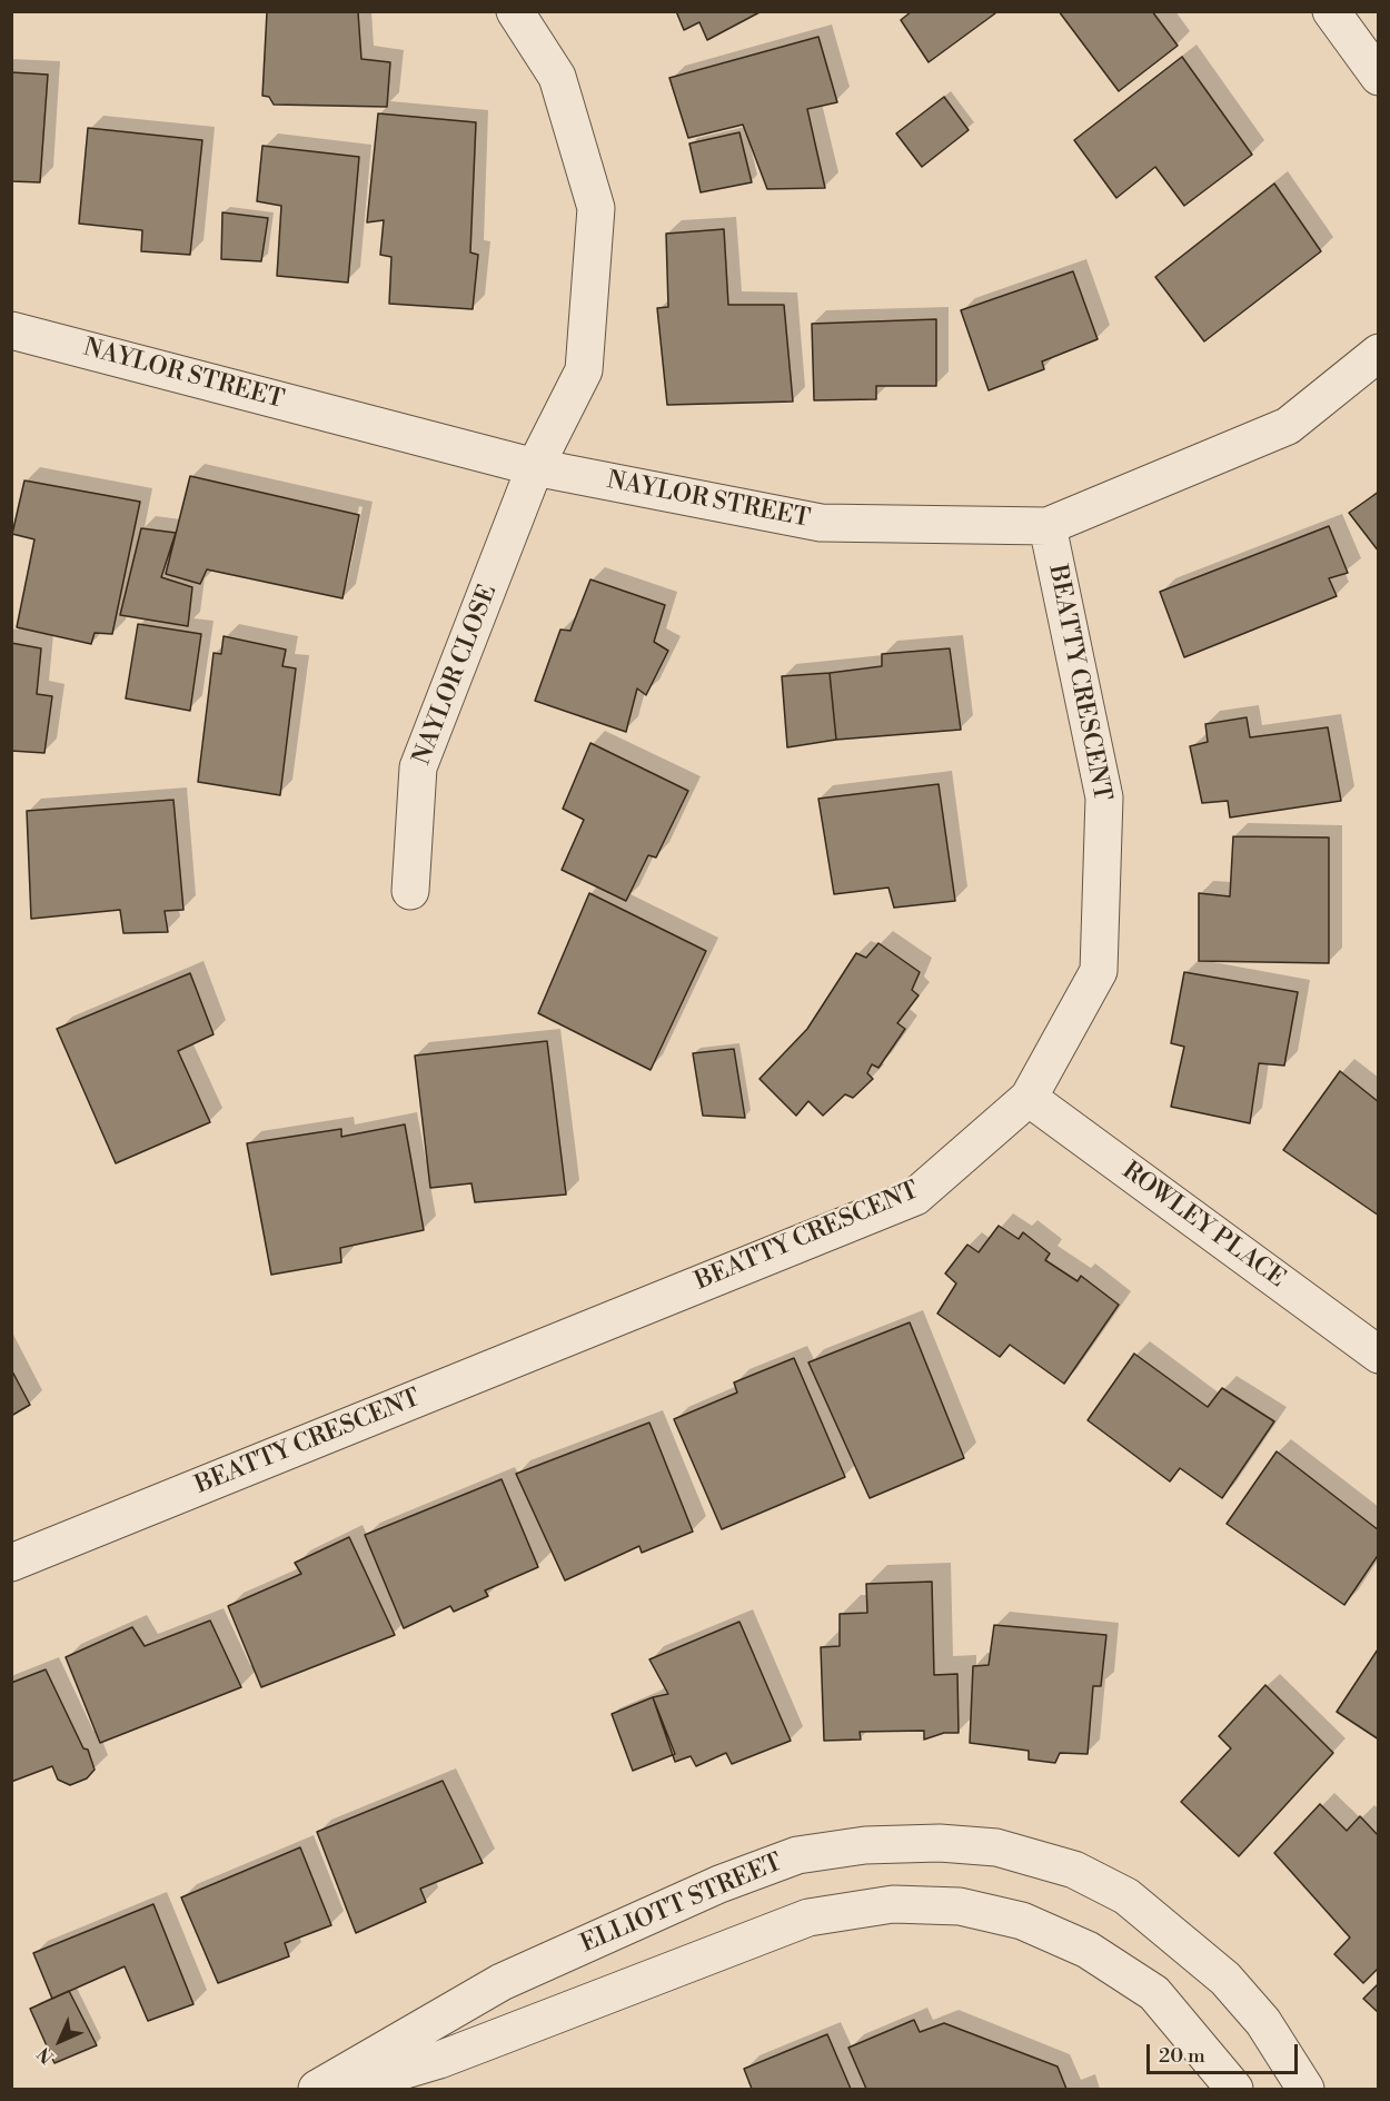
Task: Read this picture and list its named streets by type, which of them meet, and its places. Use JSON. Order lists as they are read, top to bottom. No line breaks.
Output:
{"streets":{"street":["NAYLOR STREET","NAYLOR CLOSE","BEATTY CRESCENT","ROWLEY PLACE","ELLIOTT STREET"]},"crossings":[["NAYLOR STREET","NAYLOR CLOSE"],["NAYLOR STREET","BEATTY CRESCENT"],["BEATTY CRESCENT","ROWLEY PLACE"]],"scale_bar":"20 m","north":"bottom left"}
